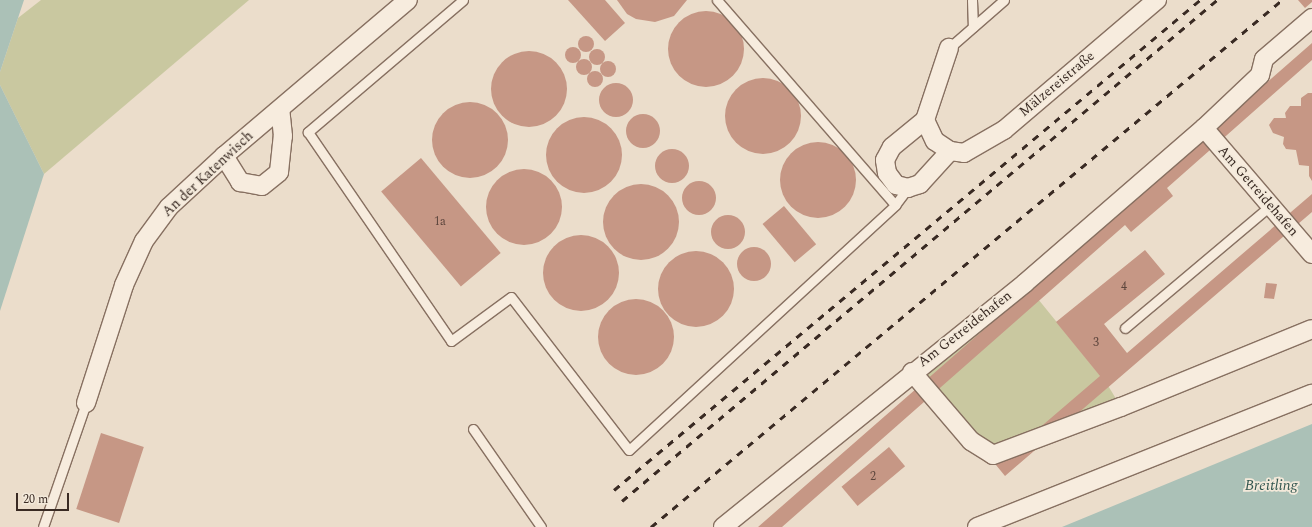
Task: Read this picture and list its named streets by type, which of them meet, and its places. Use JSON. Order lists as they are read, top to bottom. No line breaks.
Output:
{"streets":{"street":["Mälzereistraße","An der Katenwisch","Am Getreidehafen"]},"water":["Breitling"],"house_numbers":["1a","4","3","2"],"scale_bar":"20 m"}
